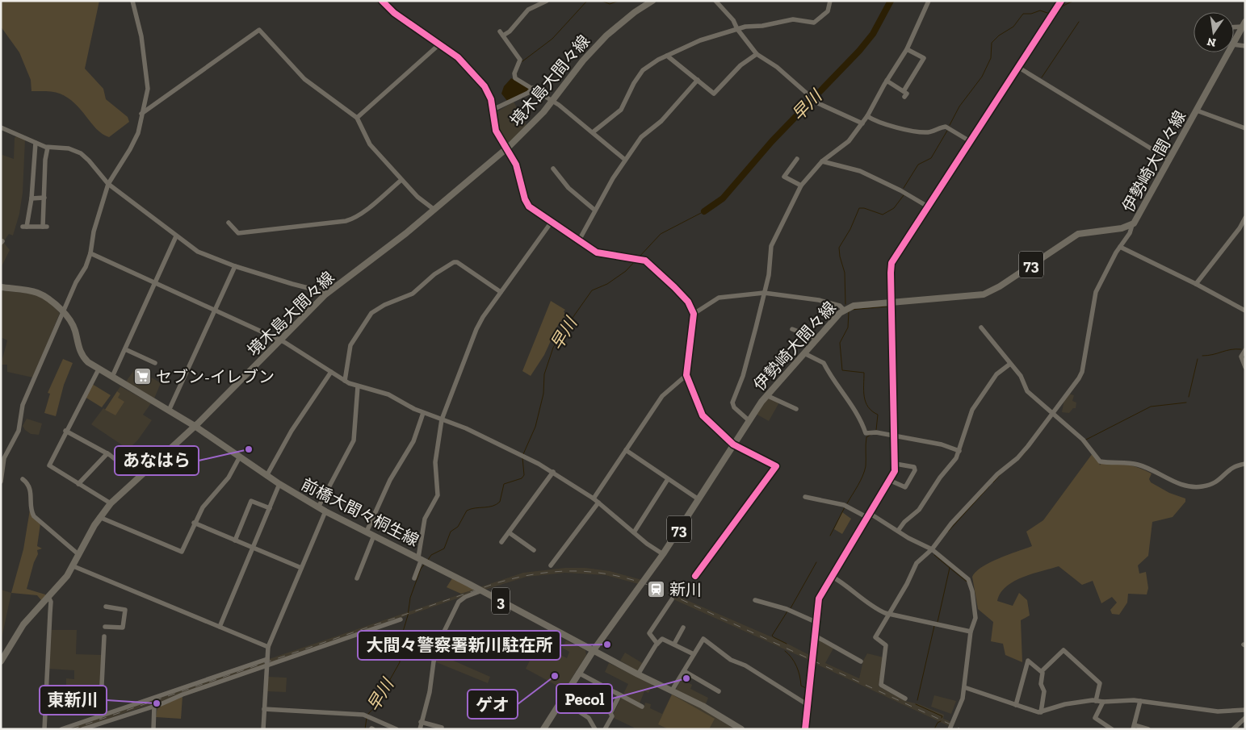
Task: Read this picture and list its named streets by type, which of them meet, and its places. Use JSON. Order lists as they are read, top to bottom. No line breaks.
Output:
{"streets":{"main road":["境木島大間々線","伊勢崎大間々線","73","前橋大間々桐生線","3"]},"crossings":[["境木島大間々線","前橋大間々桐生線"],["伊勢崎大間々線","前橋大間々桐生線"]],"water":["早川"],"places":{"supermarket":["セブン-イレブン"],"other":["あなはら","大間々警察署新川駐在所","ゲオ","Pecol","東新川"],"station":["新川"]},"north":"bottom"}
